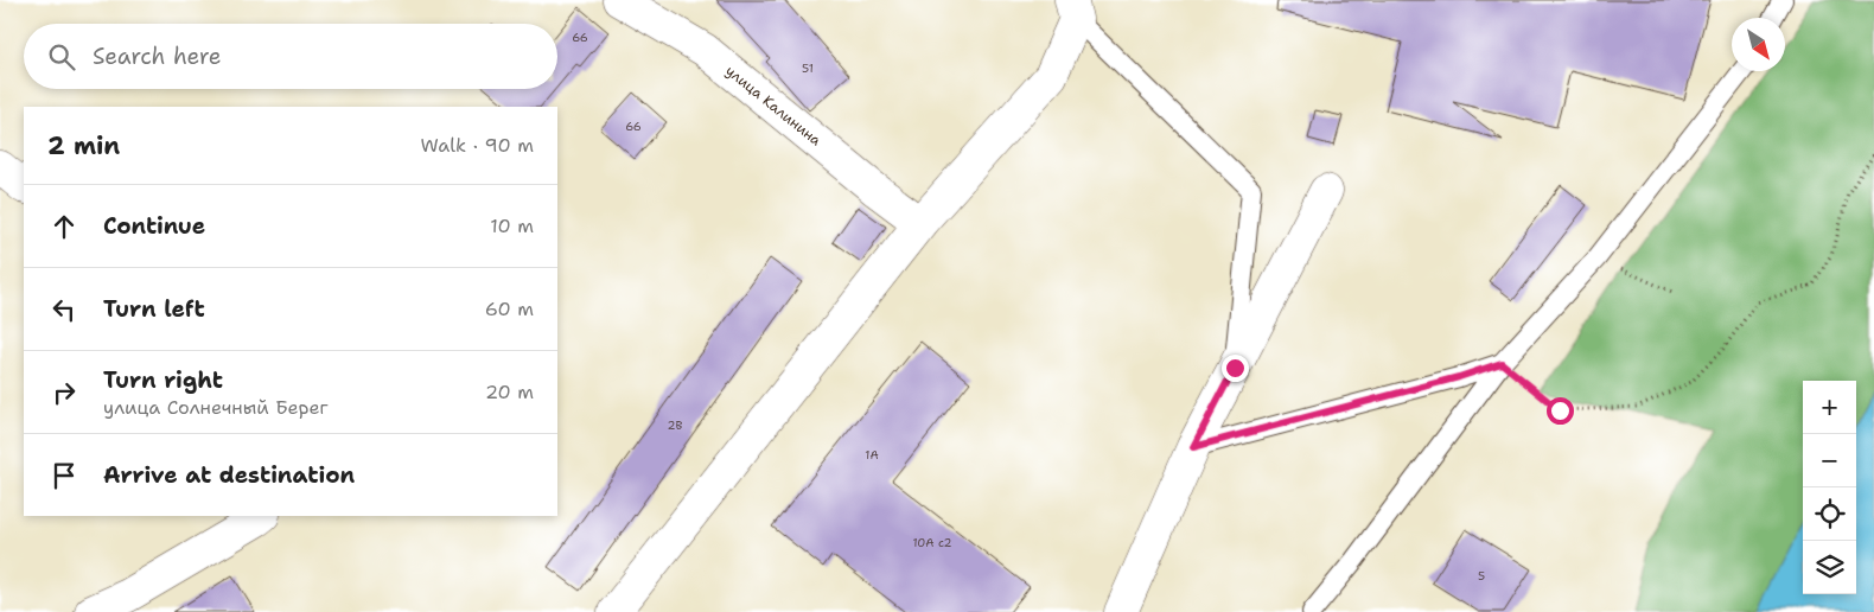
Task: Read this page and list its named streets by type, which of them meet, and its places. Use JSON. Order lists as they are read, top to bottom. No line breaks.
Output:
{"streets":{"street":["улица Калинина"]},"house_numbers":["66","51","66","2В","1А","10А с2","5"],"north":"bottom right","page":{"search":"Search here","heading":["2 min","Walk · 90 m"],"list":[["Continue","10 m"],["Turn left","60 m"],["Turn right","улица Солнечный Берег","20 m"],"Arrive at destination"],"map_buttons":["+","−"]}}
